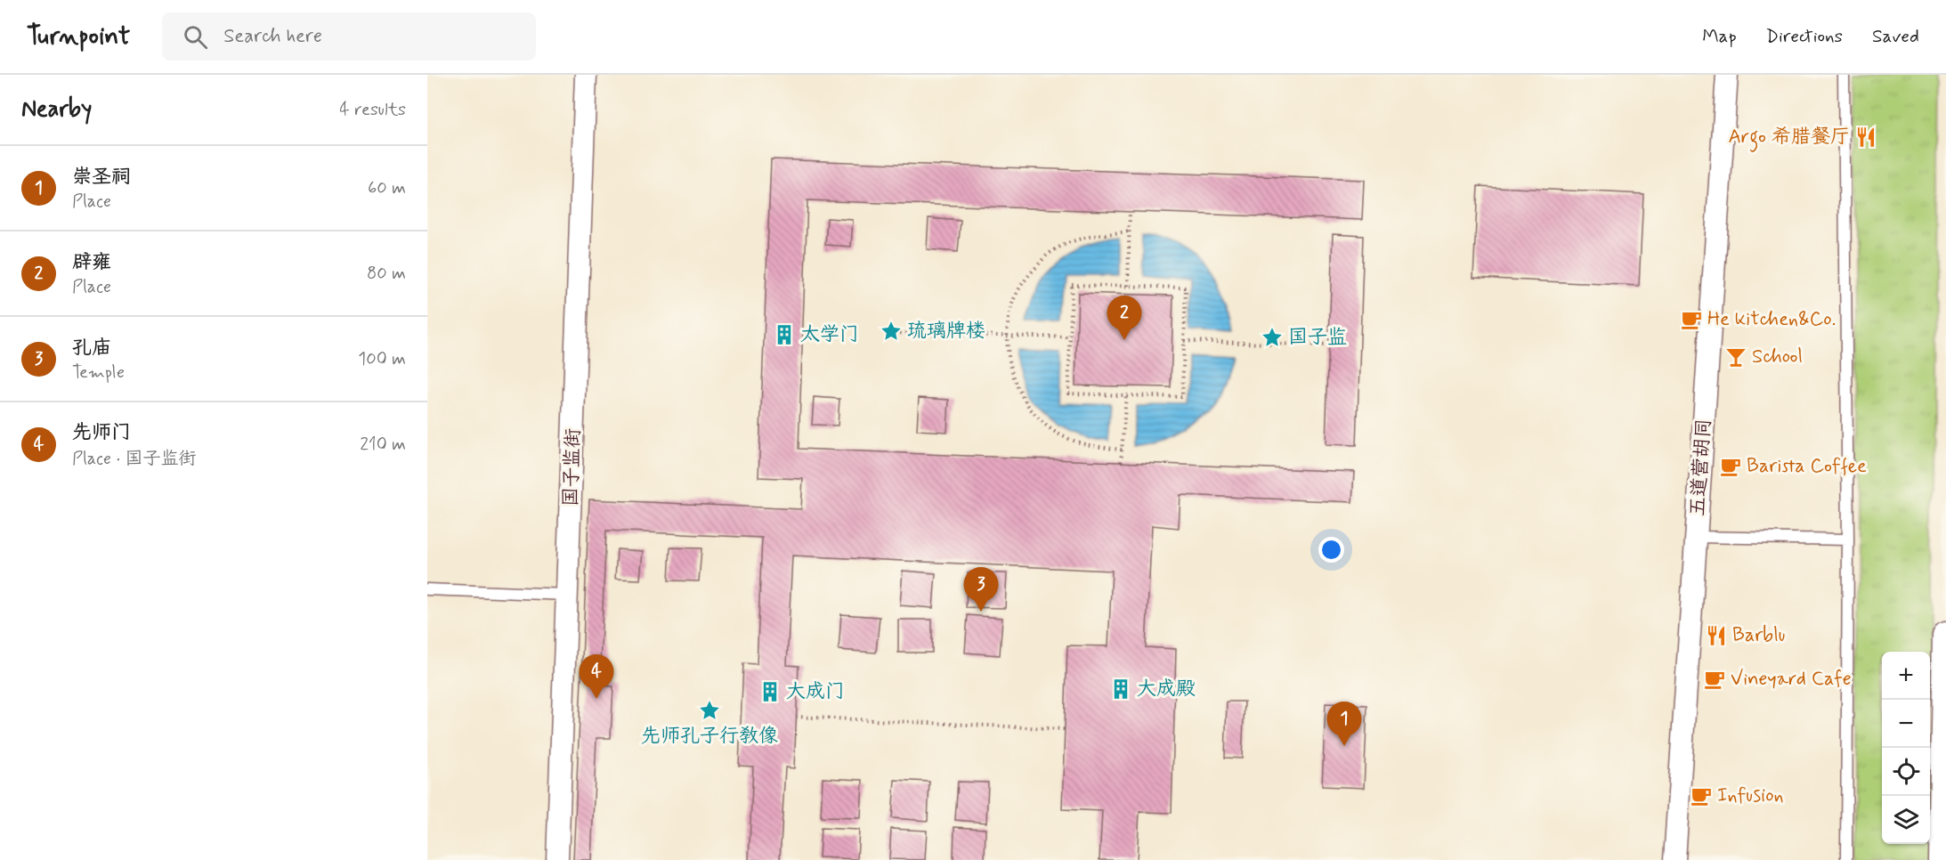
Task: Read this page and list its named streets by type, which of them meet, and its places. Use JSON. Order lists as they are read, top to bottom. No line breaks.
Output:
{"streets":{"street":["国子监街","五道营胡同"]},"places":{"restaurant":["Argo 希腊餐厅","Barblu"],"cafe":["He kitchen&Co.","Barista Coffee","Vineyard Cafe","Infusion"],"place":["琉璃牌楼","国子监","先师孔子行教像"],"building":["太学门","大成殿","大成门"],"bar":["School"]},"page":{"header":"Turnpoint","search":"Search here","nav":["Map","Directions","Saved"],"heading":["Nearby","4 results"],"list":[{"mark":"1","name":"崇圣祠","note":"Place","value":"60 m"},{"mark":"2","name":"辟雍","note":"Place","value":"80 m"},{"mark":"3","name":"孔庙","note":"Temple","value":"100 m"},{"mark":"4","name":"先师门","note":"Place · 国子监街","value":"210 m"}],"pins":["2","3","4","1"],"map_buttons":["+","−"]}}
